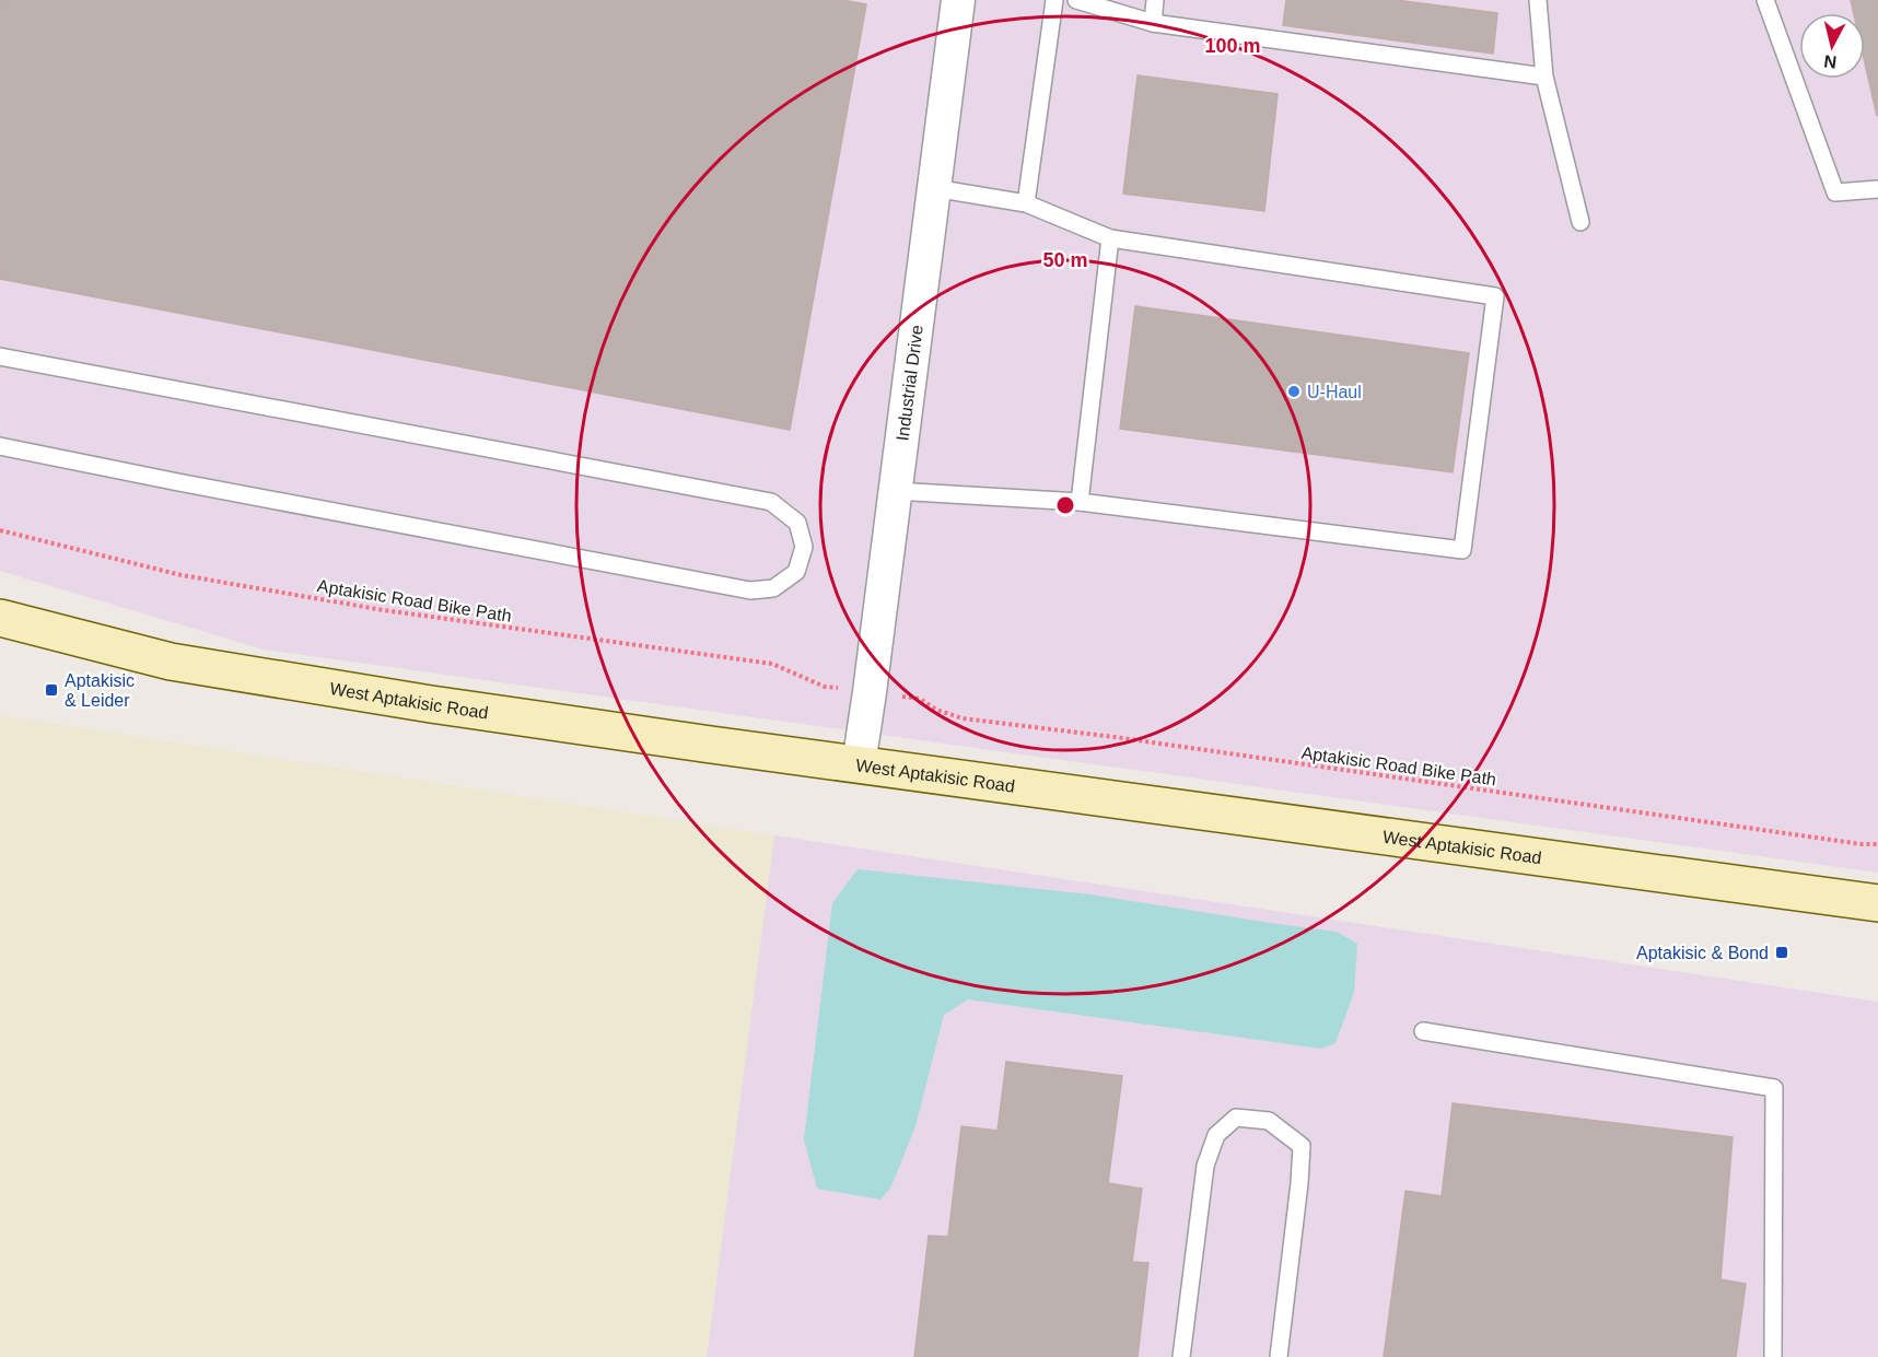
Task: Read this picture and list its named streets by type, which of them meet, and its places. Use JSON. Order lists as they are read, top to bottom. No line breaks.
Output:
{"streets":{"main road":["West Aptakisic Road"],"street":["Industrial Drive"],"path":["Aptakisic Road Bike Path"]},"crossings":[["Industrial Drive","West Aptakisic Road"]],"places":{"other":["U-Haul"],"transit":["Aptakisic & Leider","Aptakisic & Bond"]},"north":"bottom","rings":["100 m","50 m"]}
